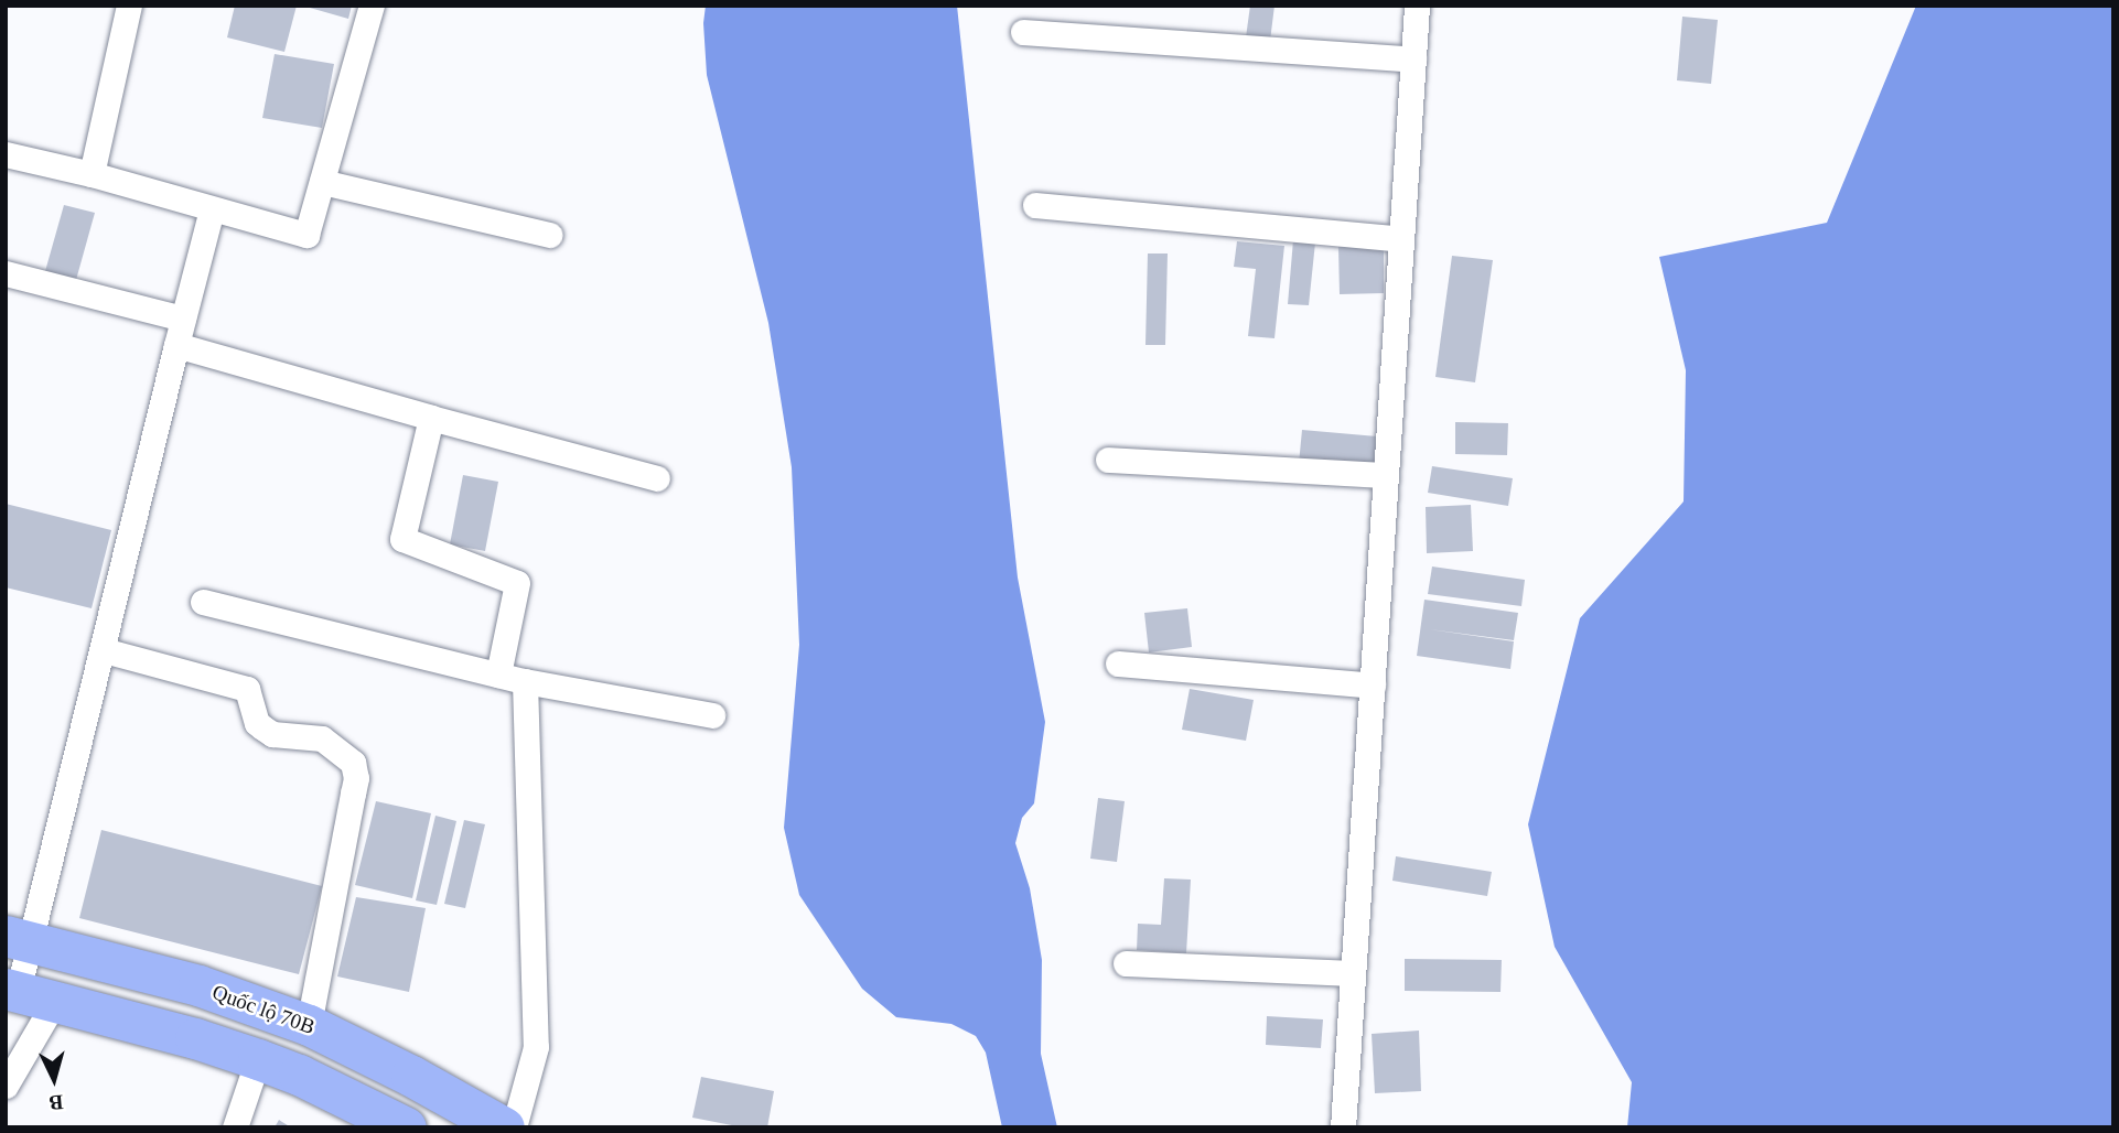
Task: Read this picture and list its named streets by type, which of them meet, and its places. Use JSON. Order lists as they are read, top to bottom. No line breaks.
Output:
{"streets":{"main road":["Quốc lộ 70B"]},"north":"bottom"}
